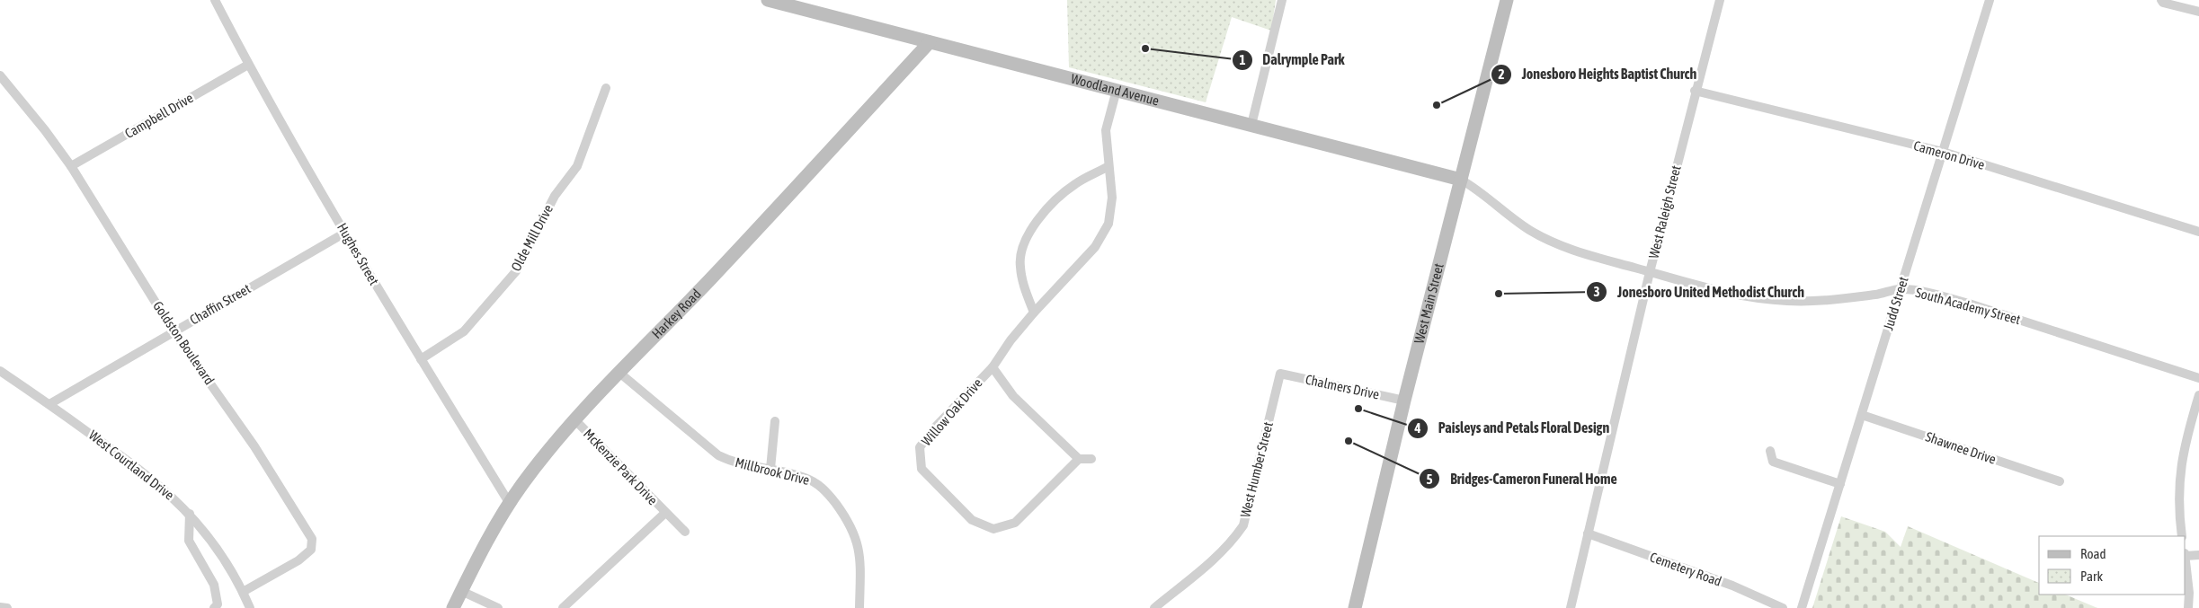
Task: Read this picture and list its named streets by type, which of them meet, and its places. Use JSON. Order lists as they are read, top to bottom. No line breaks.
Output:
{"streets":{"street":["Woodland Avenue","Campbell Drive","Cameron Drive","West Raleigh Street","Olde Mill Drive","Hughes Street","West Main Street","Judd Street","Chaffin Street","South Academy Street","Harkey Road","Goldston Boulevard","Chalmers Drive","Willow Oak Drive","Shawnee Drive","West Courtland Drive","McKenzie Park Drive","West Humber Street","Millbrook Drive","Cemetery Road"]},"crossings":[["Woodland Avenue","West Main Street"],["Woodland Avenue","South Academy Street"],["Woodland Avenue","Harkey Road"],["Woodland Avenue","Willow Oak Drive"],["Campbell Drive","Hughes Street"],["Campbell Drive","Goldston Boulevard"],["Cameron Drive","West Raleigh Street"],["Cameron Drive","Judd Street"],["West Raleigh Street","South Academy Street"],["West Raleigh Street","Cemetery Road"],["Olde Mill Drive","Hughes Street"],["Hughes Street","Chaffin Street"],["Hughes Street","Harkey Road"],["West Main Street","South Academy Street"],["West Main Street","Chalmers Drive"],["Judd Street","South Academy Street"],["Judd Street","Shawnee Drive"],["Chaffin Street","Goldston Boulevard"],["Chaffin Street","West Courtland Drive"],["Harkey Road","McKenzie Park Drive"],["Harkey Road","Millbrook Drive"],["Goldston Boulevard","West Courtland Drive"],["Chalmers Drive","West Humber Street"]],"places":["Dalrymple Park","Jonesboro Heights Baptist Church","Jonesboro United Methodist Church","Paisleys and Petals Floral Design","Bridges-Cameron Funeral Home"],"legend":["Road","Park"]}
